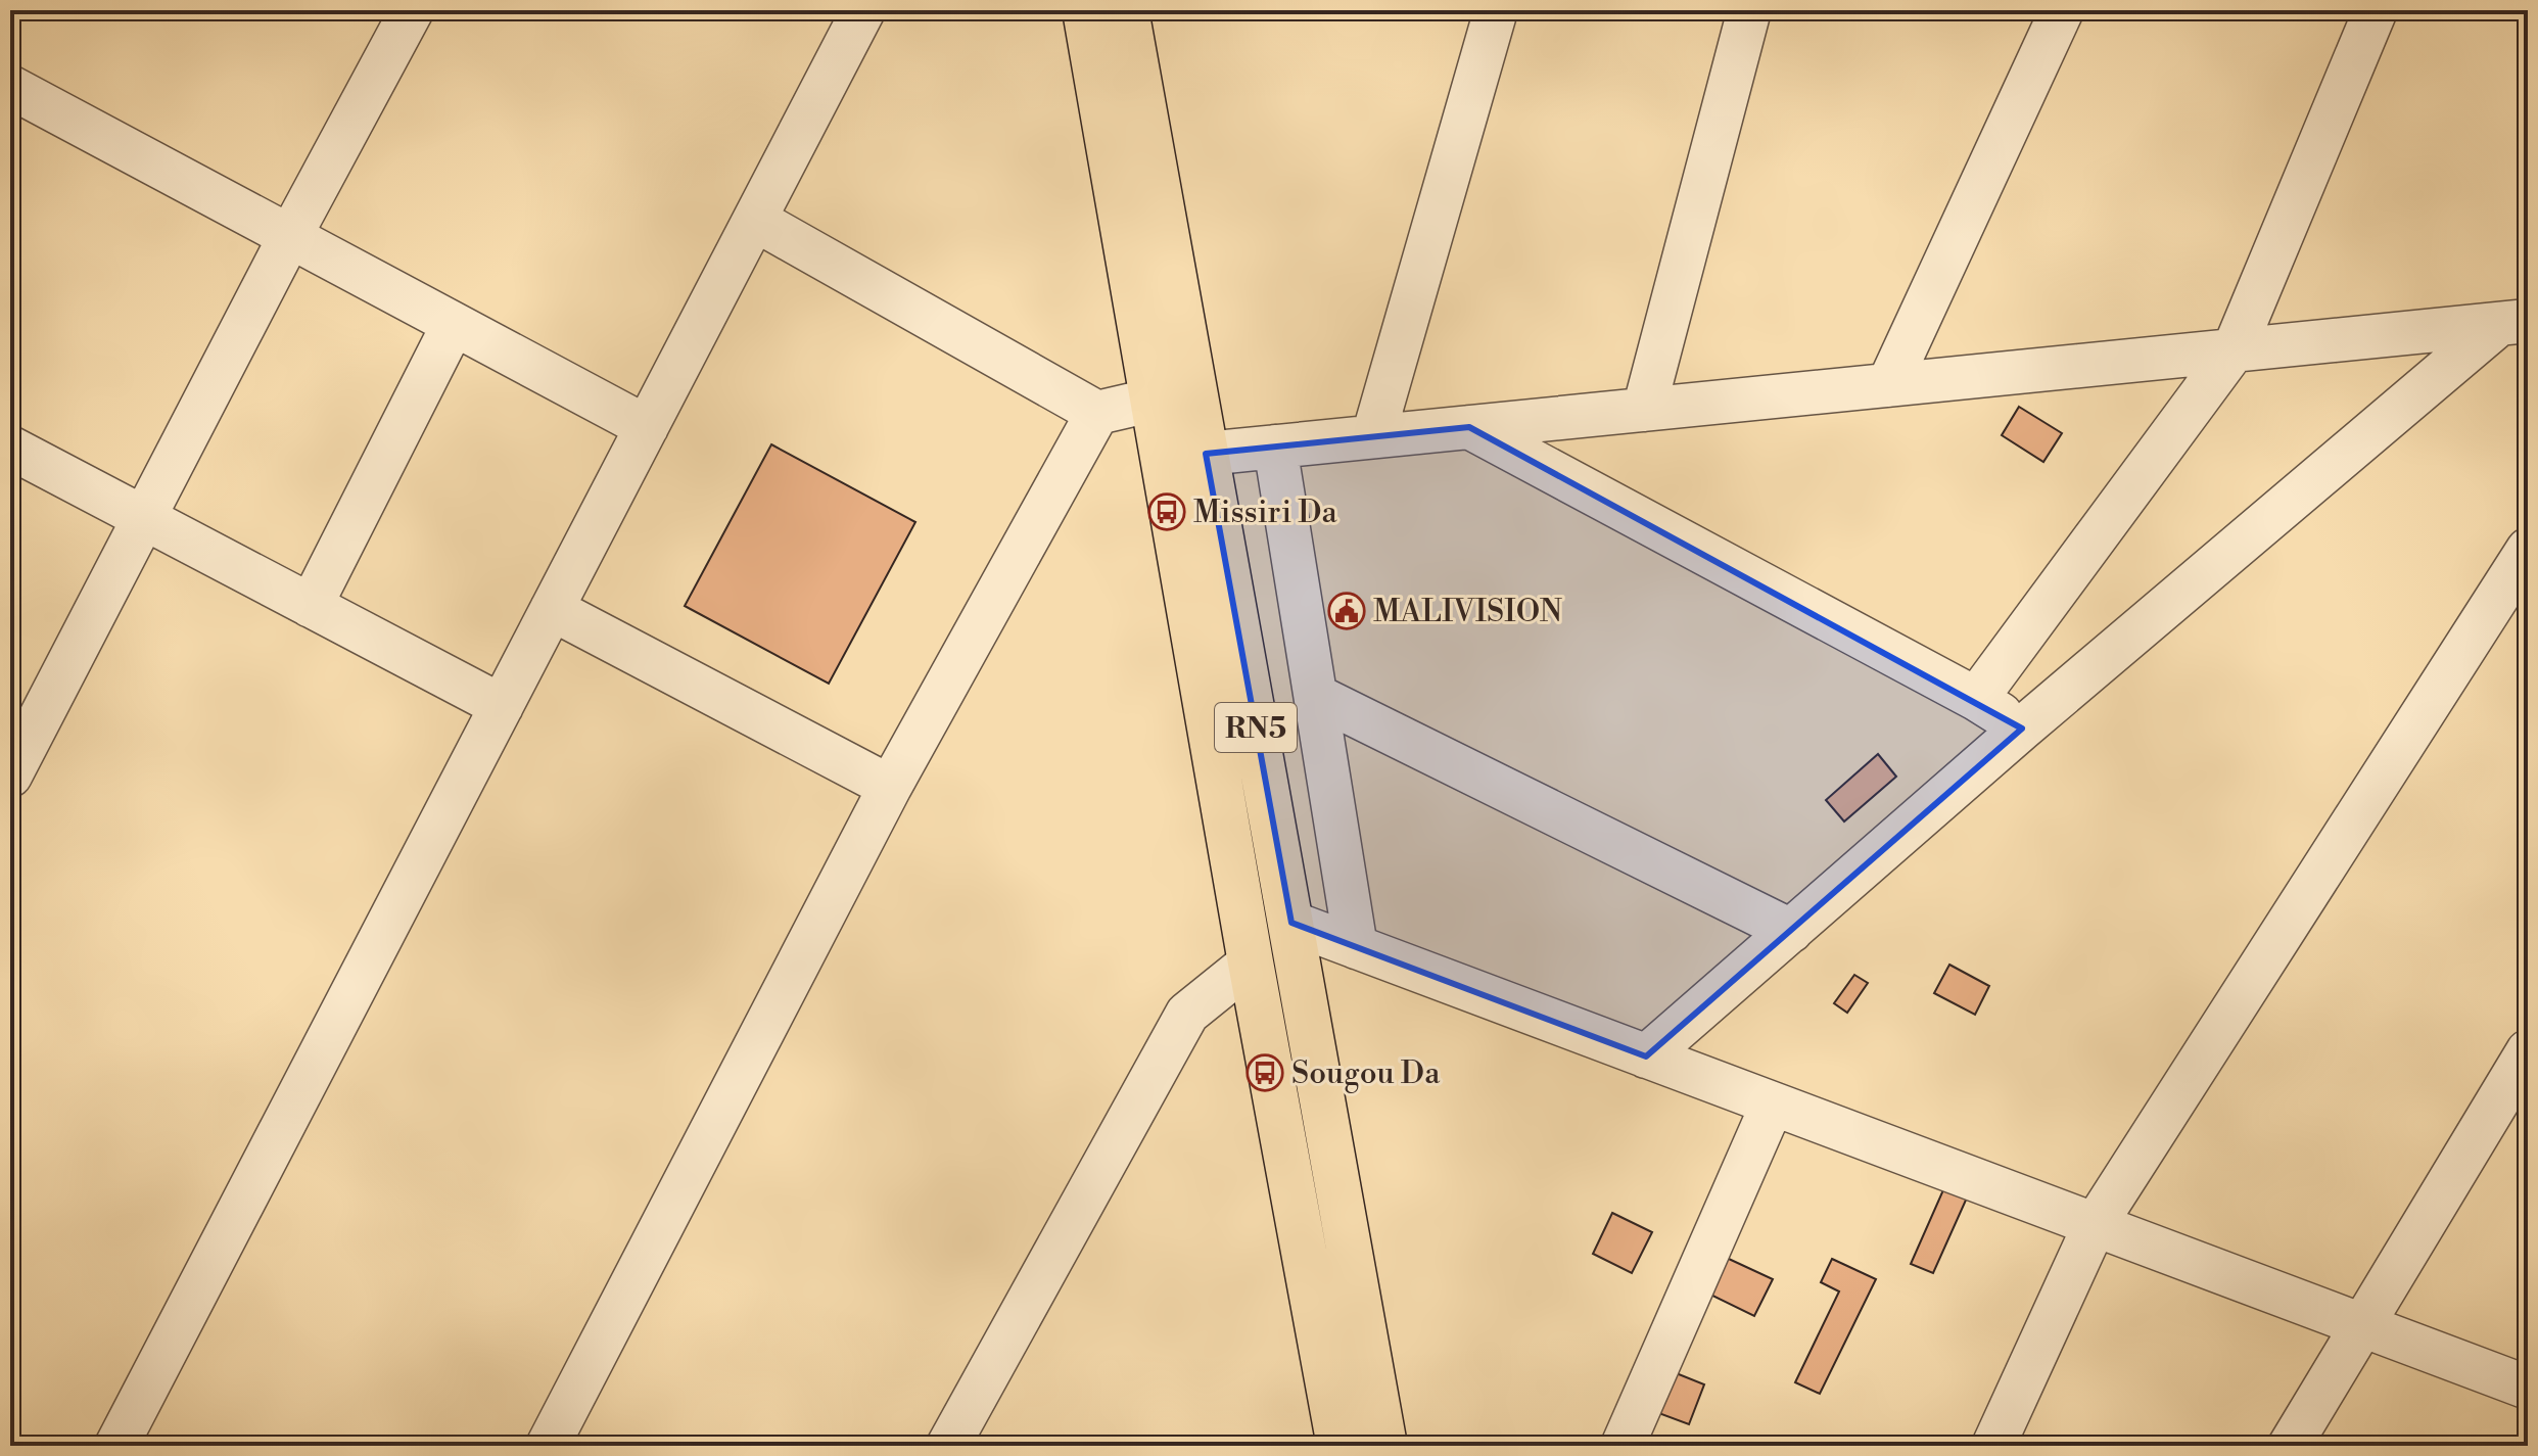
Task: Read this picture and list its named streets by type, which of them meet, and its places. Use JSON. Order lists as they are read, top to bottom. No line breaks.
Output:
{"streets":{"highway":["RN5"]},"places":{"bus stop":["Missiri Da","Sougou Da"],"public building":["MALIVISION"]}}
